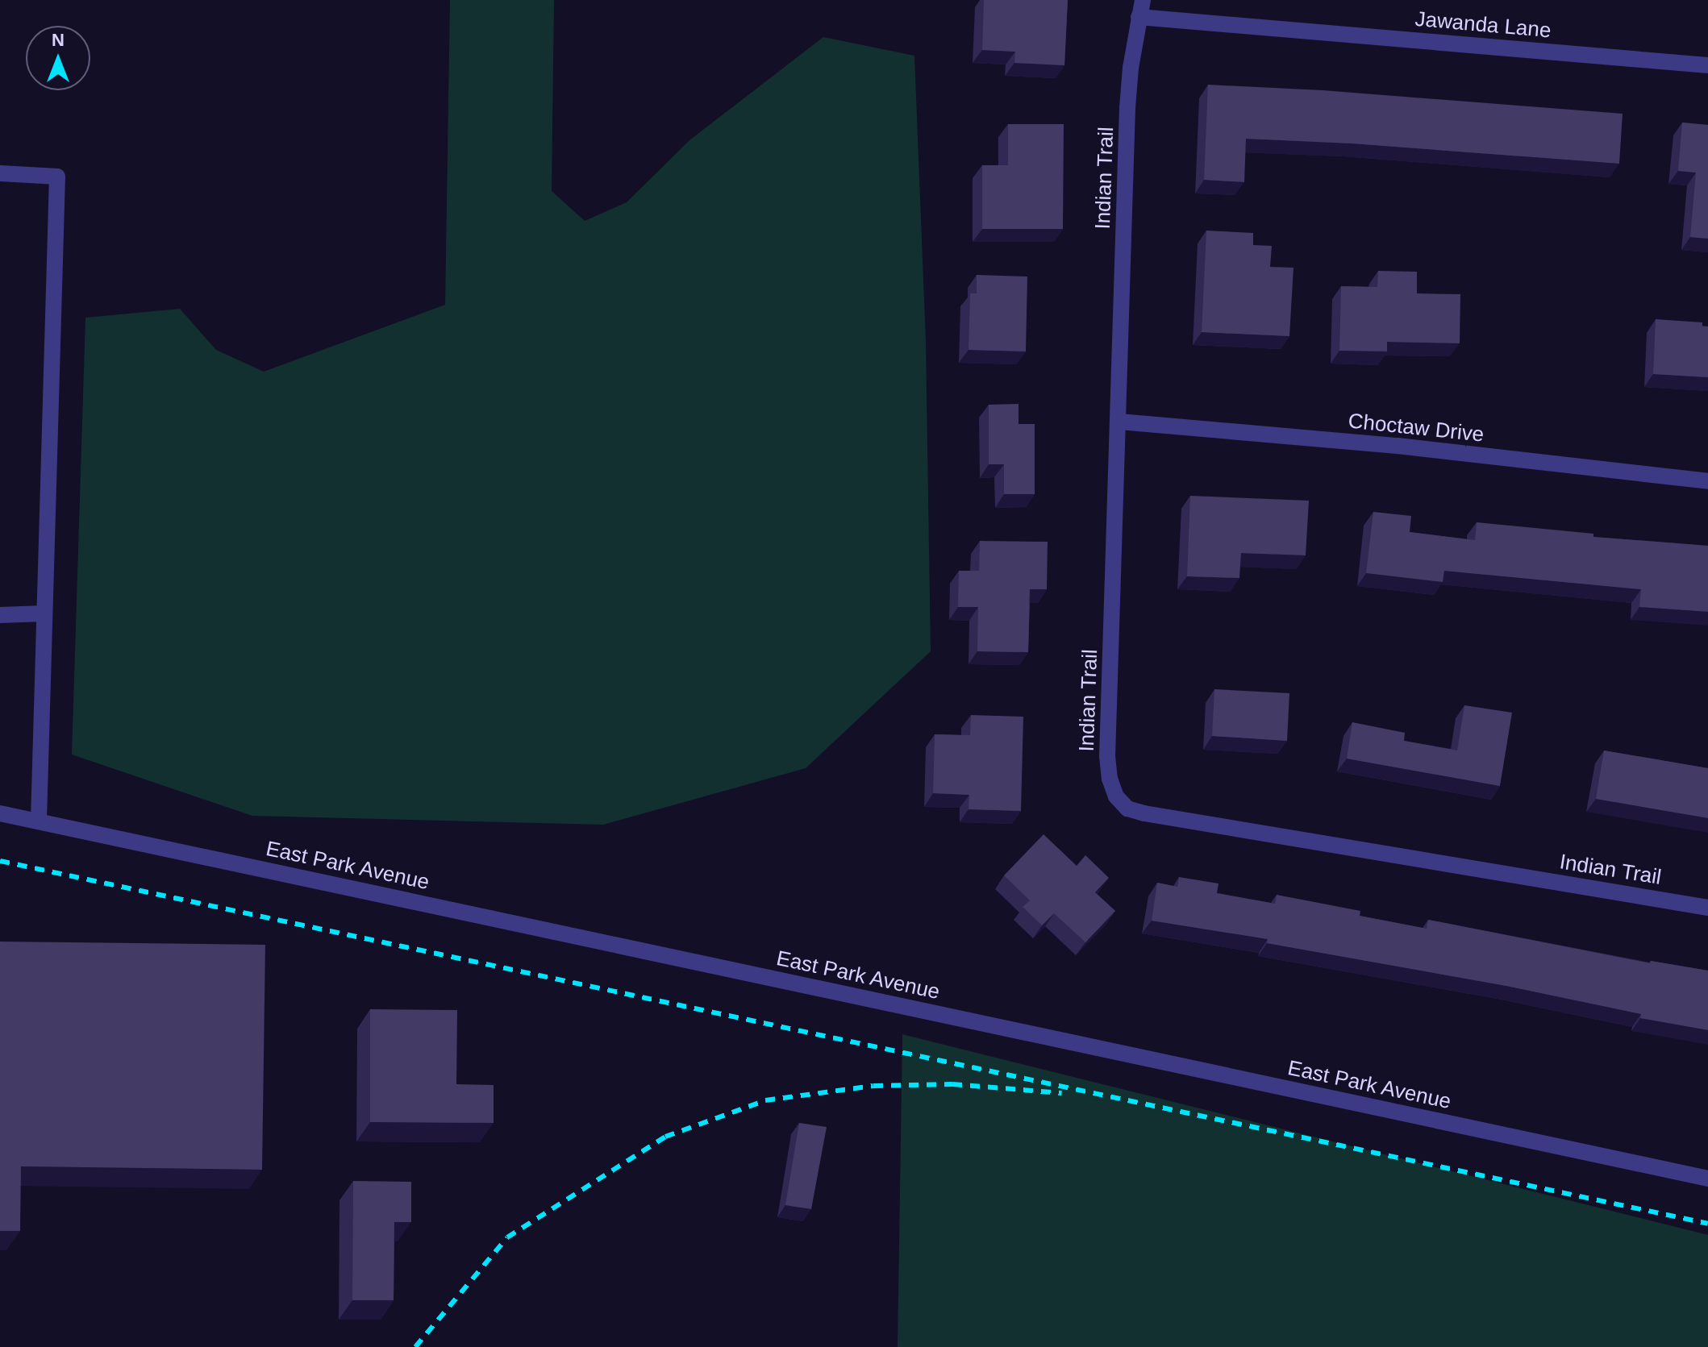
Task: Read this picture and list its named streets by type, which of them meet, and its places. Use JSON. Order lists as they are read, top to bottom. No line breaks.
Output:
{"streets":{"street":["Jawanda Lane","Indian Trail","Choctaw Drive","East Park Avenue"]},"crossings":[["Jawanda Lane","Indian Trail"],["Indian Trail","Choctaw Drive"]],"north":"top"}
